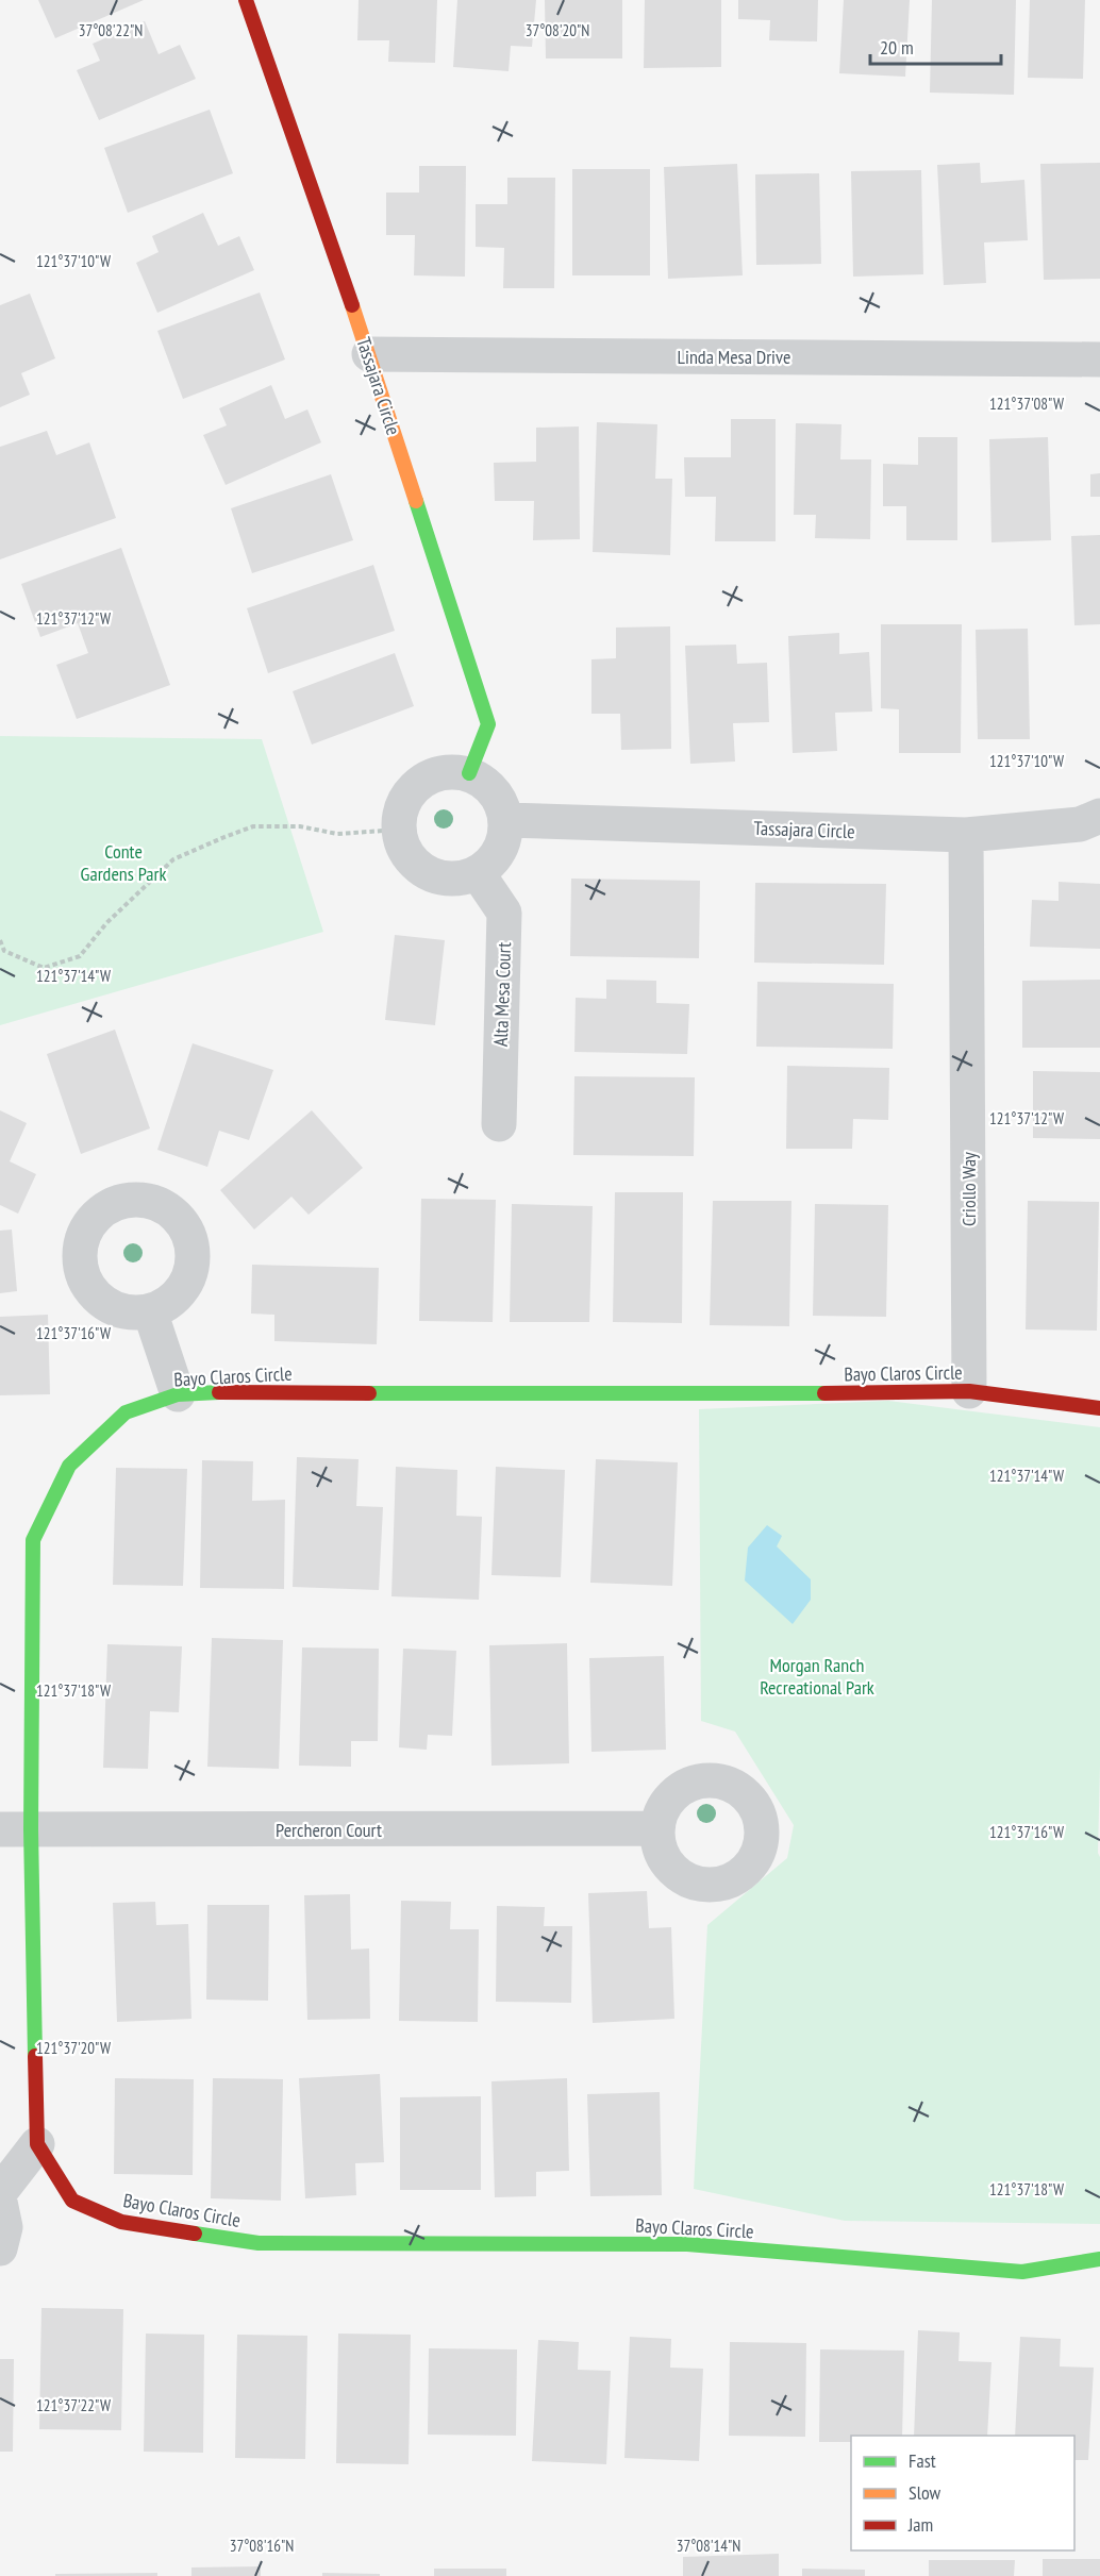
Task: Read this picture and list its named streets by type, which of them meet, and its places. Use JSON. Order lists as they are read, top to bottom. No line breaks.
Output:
{"streets":{"street":["Linda Mesa Drive","Tassajara Circle","Alta Mesa Court","Criollo Way","Bayo Claros Circle","Percheron Court"]},"crossings":[["Linda Mesa Drive","Tassajara Circle"],["Tassajara Circle","Alta Mesa Court"],["Tassajara Circle","Criollo Way"],["Criollo Way","Bayo Claros Circle"],["Bayo Claros Circle","Percheron Court"]],"parks":["Conte Gardens Park","Morgan Ranch Recreational Park"],"legend":["Fast","Slow","Jam"],"scale_bar":"20 m","coordinates":["37°08'22\"N","37°08'20\"N","121°37'10\"W","121°37'08\"W","121°37'12\"W","121°37'14\"W","121°37'16\"W","121°37'18\"W","121°37'20\"W","121°37'22\"W","37°08'16\"N","37°08'14\"N"]}
